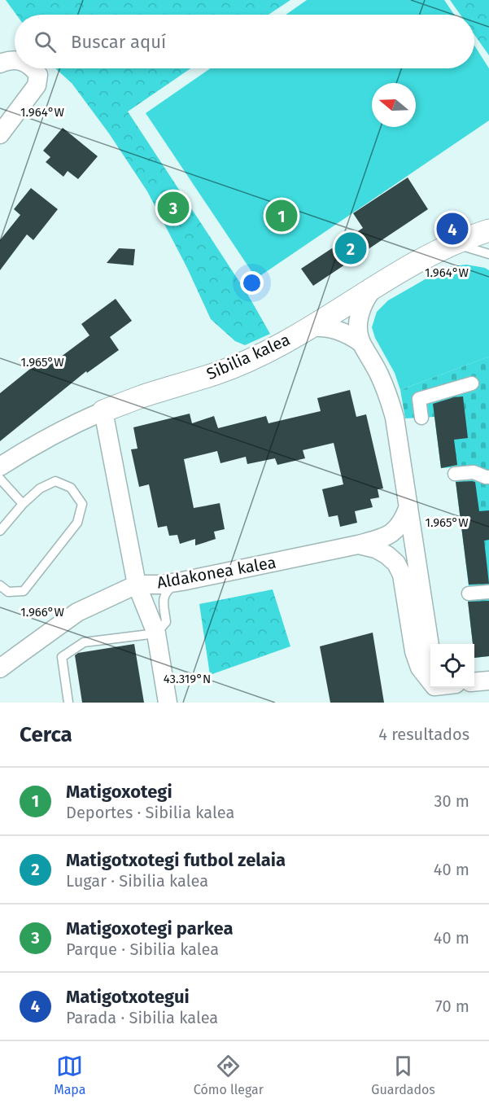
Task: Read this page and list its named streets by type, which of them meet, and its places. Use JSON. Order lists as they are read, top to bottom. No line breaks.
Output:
{"streets":{"street":["Sibilia kalea","Aldakonea kalea"]},"north":"left","page":{"search":"Buscar aquí","pins":["3","1","4","2"],"heading":["Cerca","4 resultados"],"list":[{"mark":"1","name":"Matigoxotegi","note":"Deportes · Sibilia kalea","value":"30 m"},{"mark":"2","name":"Matigotxotegi futbol zelaia","note":"Lugar · Sibilia kalea","value":"40 m"},{"mark":"3","name":"Matigoxotegi parkea","note":"Parque · Sibilia kalea","value":"40 m"},{"mark":"4","name":"Matigotxotegui","note":"Parada · Sibilia kalea","value":"70 m"}],"nav":["Mapa","Cómo llegar","Guardados"]},"coordinates":["1.964°W","1.965°W","1.966°W","43.319°N"]}
